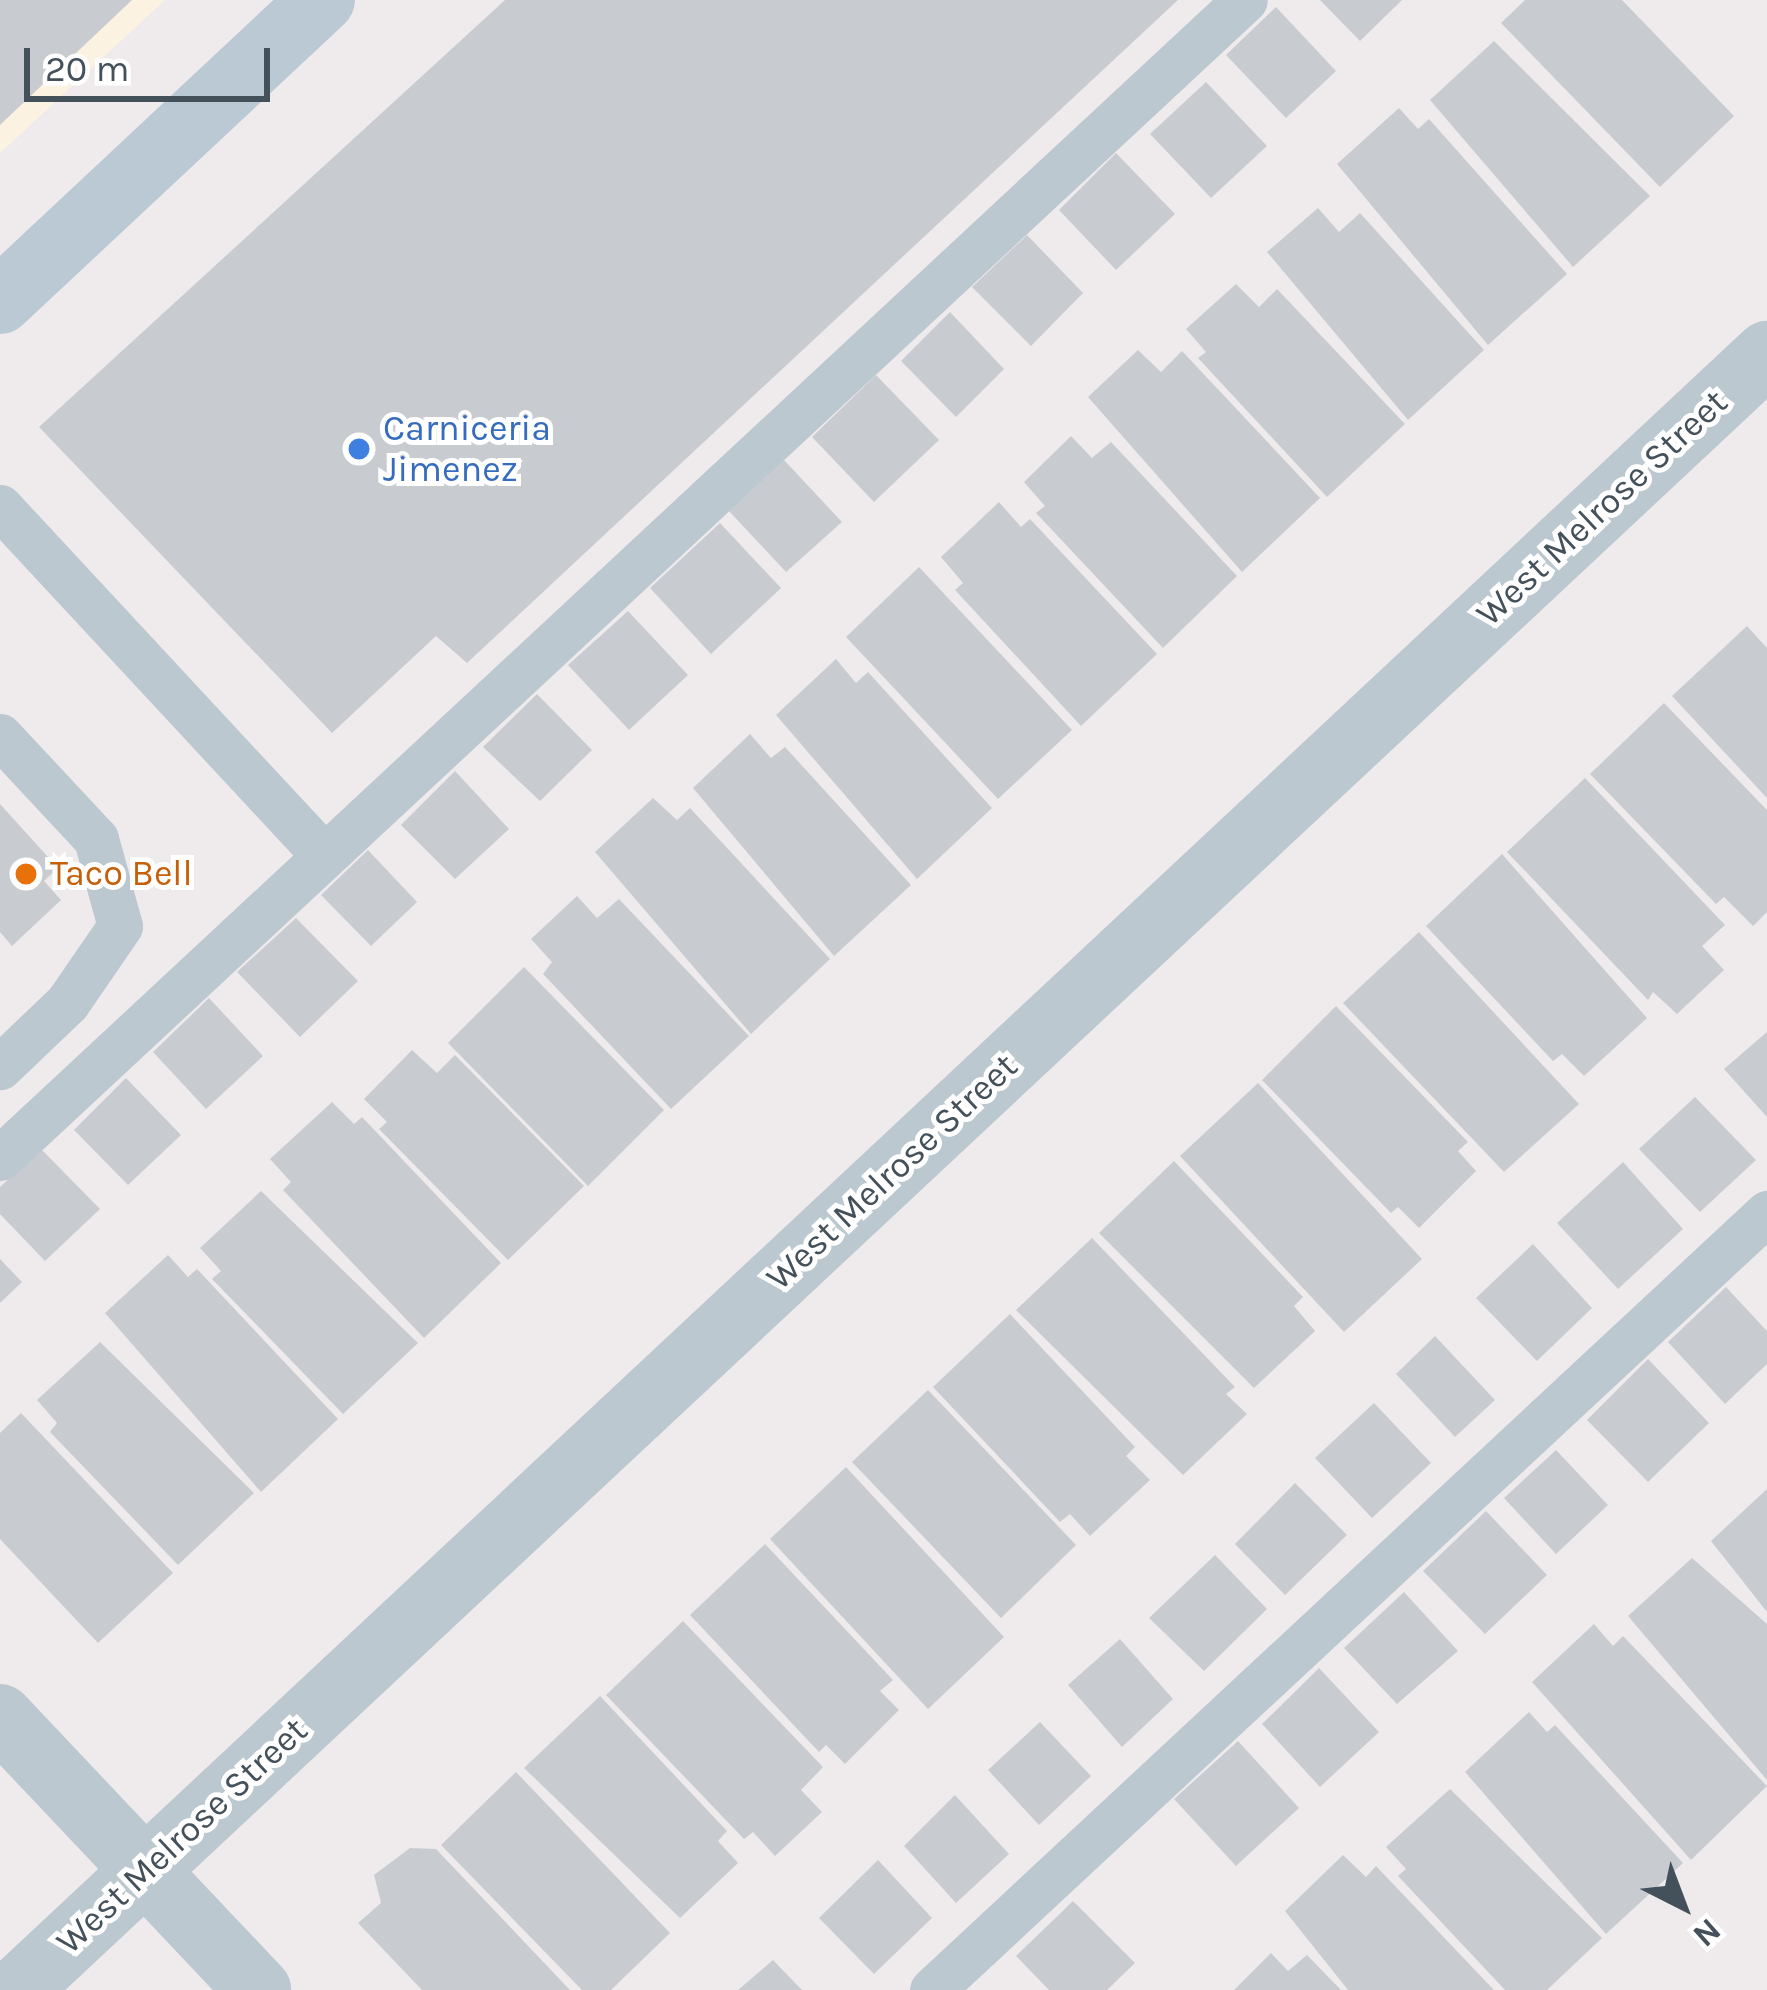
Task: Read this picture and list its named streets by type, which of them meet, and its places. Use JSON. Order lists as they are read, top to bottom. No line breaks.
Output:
{"streets":{"street":["West Melrose Street"]},"places":["Carniceria Jimenez","Taco Bell"],"scale_bar":"20 m","north":"bottom right"}
